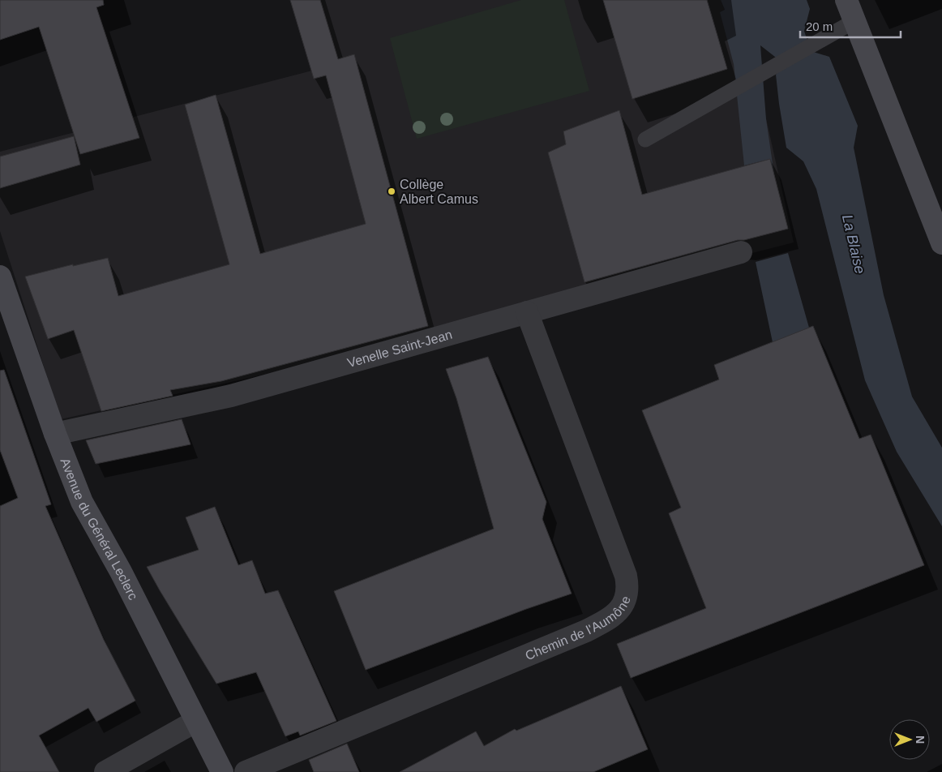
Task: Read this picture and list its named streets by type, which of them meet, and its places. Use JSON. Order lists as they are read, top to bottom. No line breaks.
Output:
{"streets":{"main road":["Avenue du Général Leclerc"],"street":["Venelle Saint-Jean","Chemin de l'Aumône"]},"crossings":[["Venelle Saint-Jean","Avenue du Général Leclerc"],["Venelle Saint-Jean","Chemin de l'Aumône"]],"water":["La Blaise"],"places":["Collège Albert Camus"],"scale_bar":"20 m","north":"right"}
